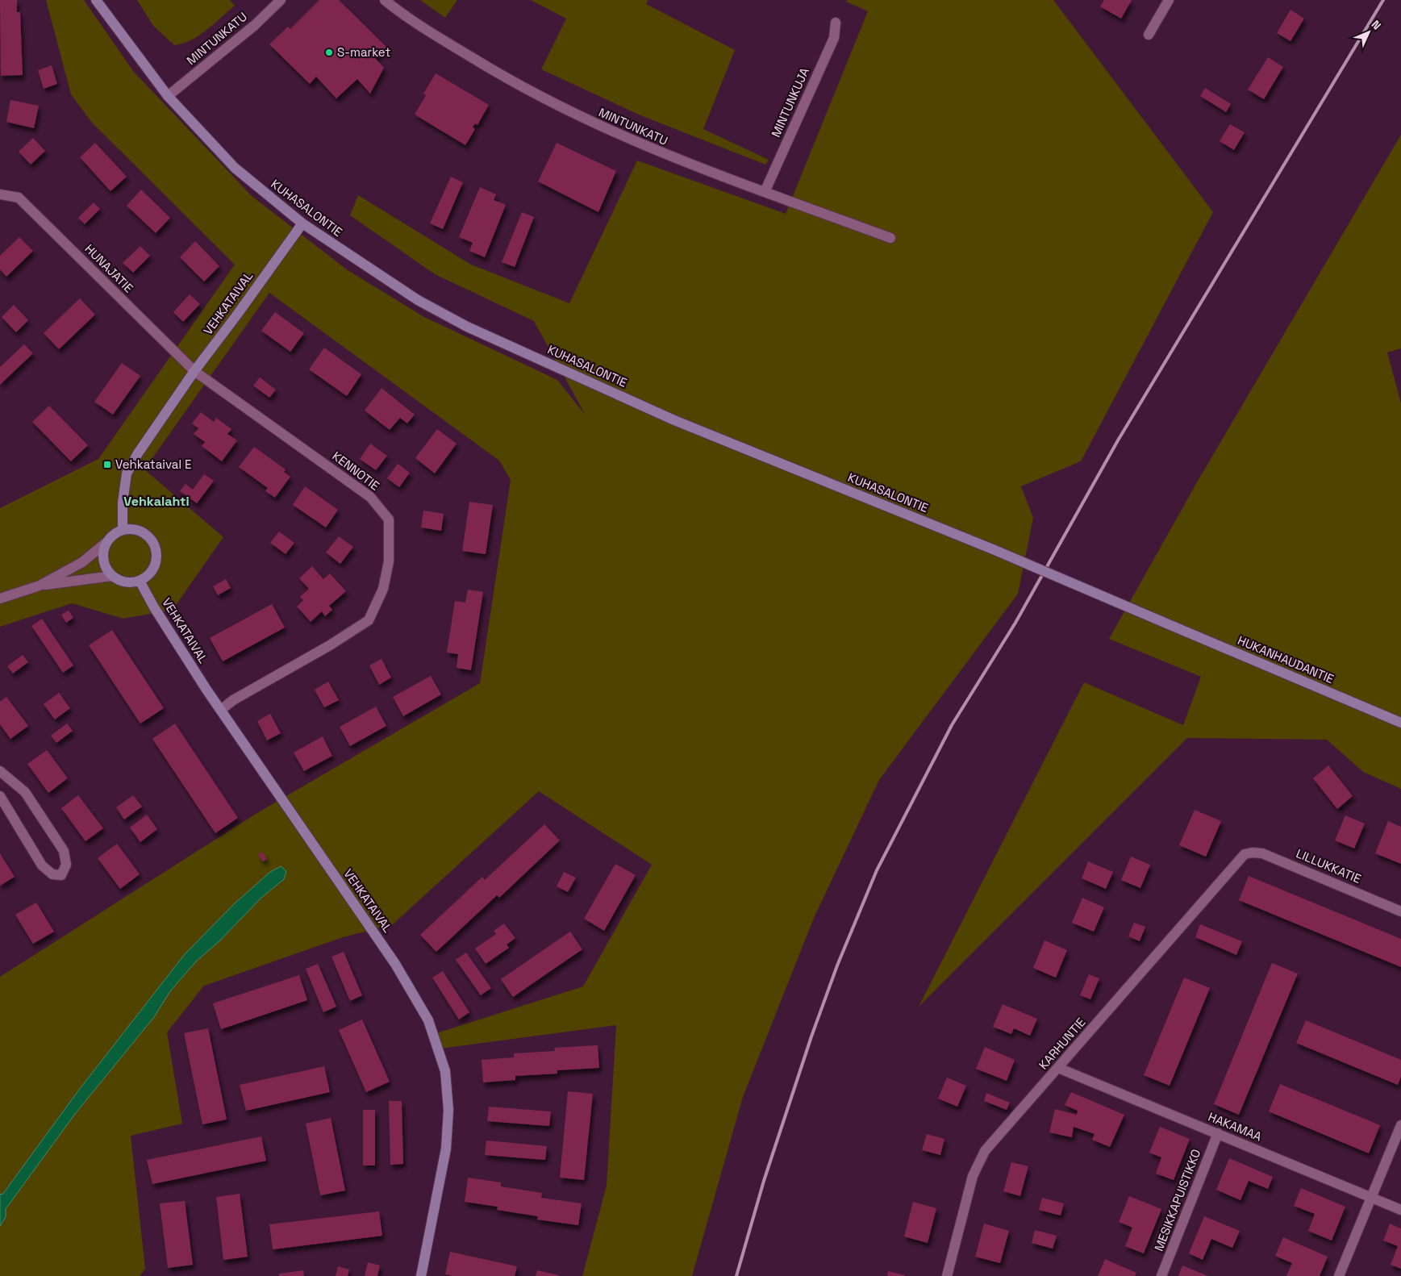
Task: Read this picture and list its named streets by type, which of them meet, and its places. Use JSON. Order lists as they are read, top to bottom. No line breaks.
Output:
{"streets":{"main road":["KUHASALONTIE","VEHKATAIVAL","HUKANHAUDANTIE"],"street":["MINTUNKATU","MINTUNKUJA","HUNAJATIE","KENNOTIE","LILLUKKATIE","KARHUNTIE","HAKAMAA","MESIKKAPUISTIKKO"]},"crossings":[["MINTUNKATU","MINTUNKUJA"],["MINTUNKATU","KUHASALONTIE"],["KUHASALONTIE","VEHKATAIVAL"],["KUHASALONTIE","HUKANHAUDANTIE"],["HUNAJATIE","VEHKATAIVAL"],["HUNAJATIE","KENNOTIE"],["VEHKATAIVAL","KENNOTIE"],["LILLUKKATIE","KARHUNTIE"],["KARHUNTIE","HAKAMAA"],["HAKAMAA","MESIKKAPUISTIKKO"]],"districts":["Vehkalahti"],"places":{"other":["S-market"],"transit":["Vehkataival E"]},"north":"top right"}
